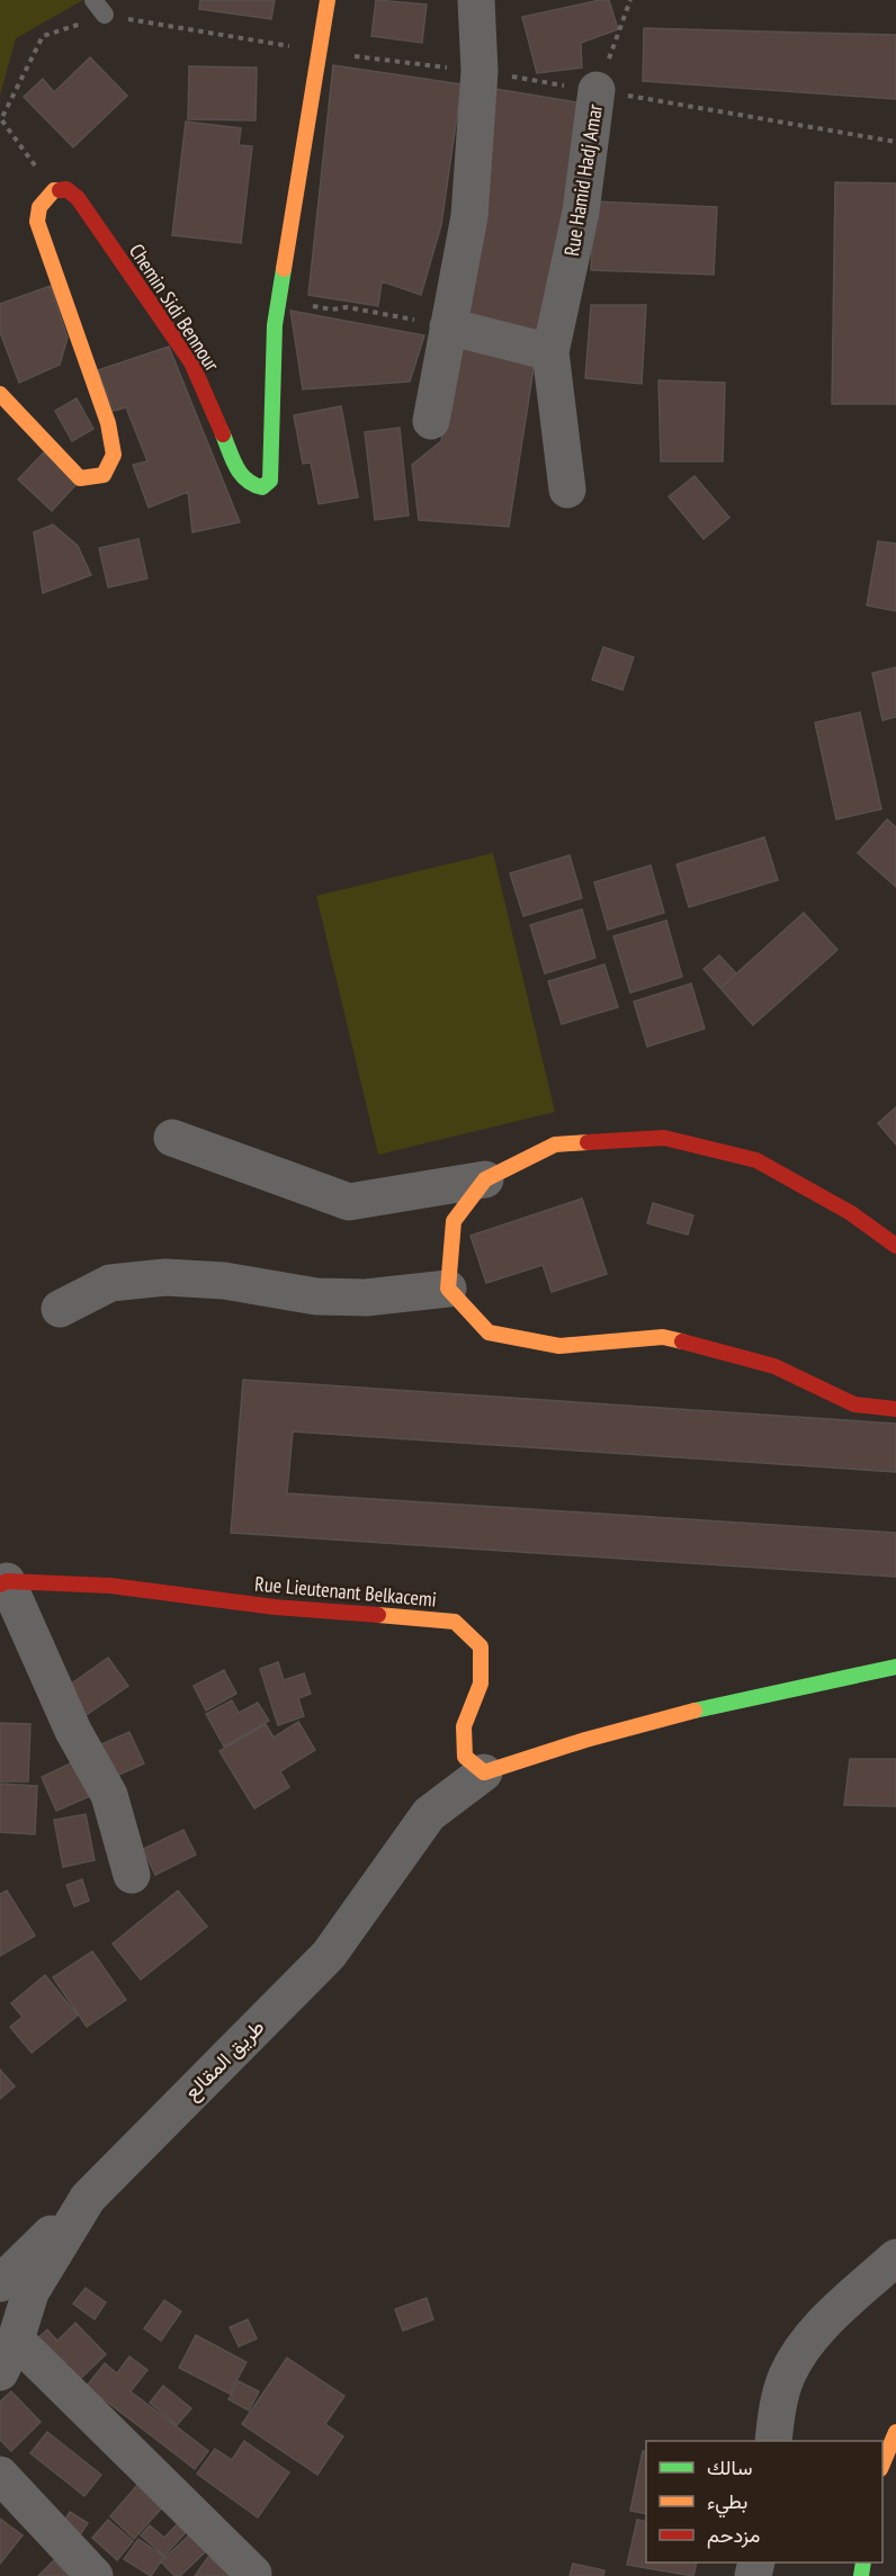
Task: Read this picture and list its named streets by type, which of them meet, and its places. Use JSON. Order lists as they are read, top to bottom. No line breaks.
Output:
{"streets":{"main road":["Chemin Sidi Bennour","Rue Lieutenant Belkacemi"],"street":["Rue Hamid Hadj Amar","طريق المقالع"]},"crossings":[["Rue Lieutenant Belkacemi","طريق المقالع"]],"legend":["سالك","بطيء","مزدحم"]}
